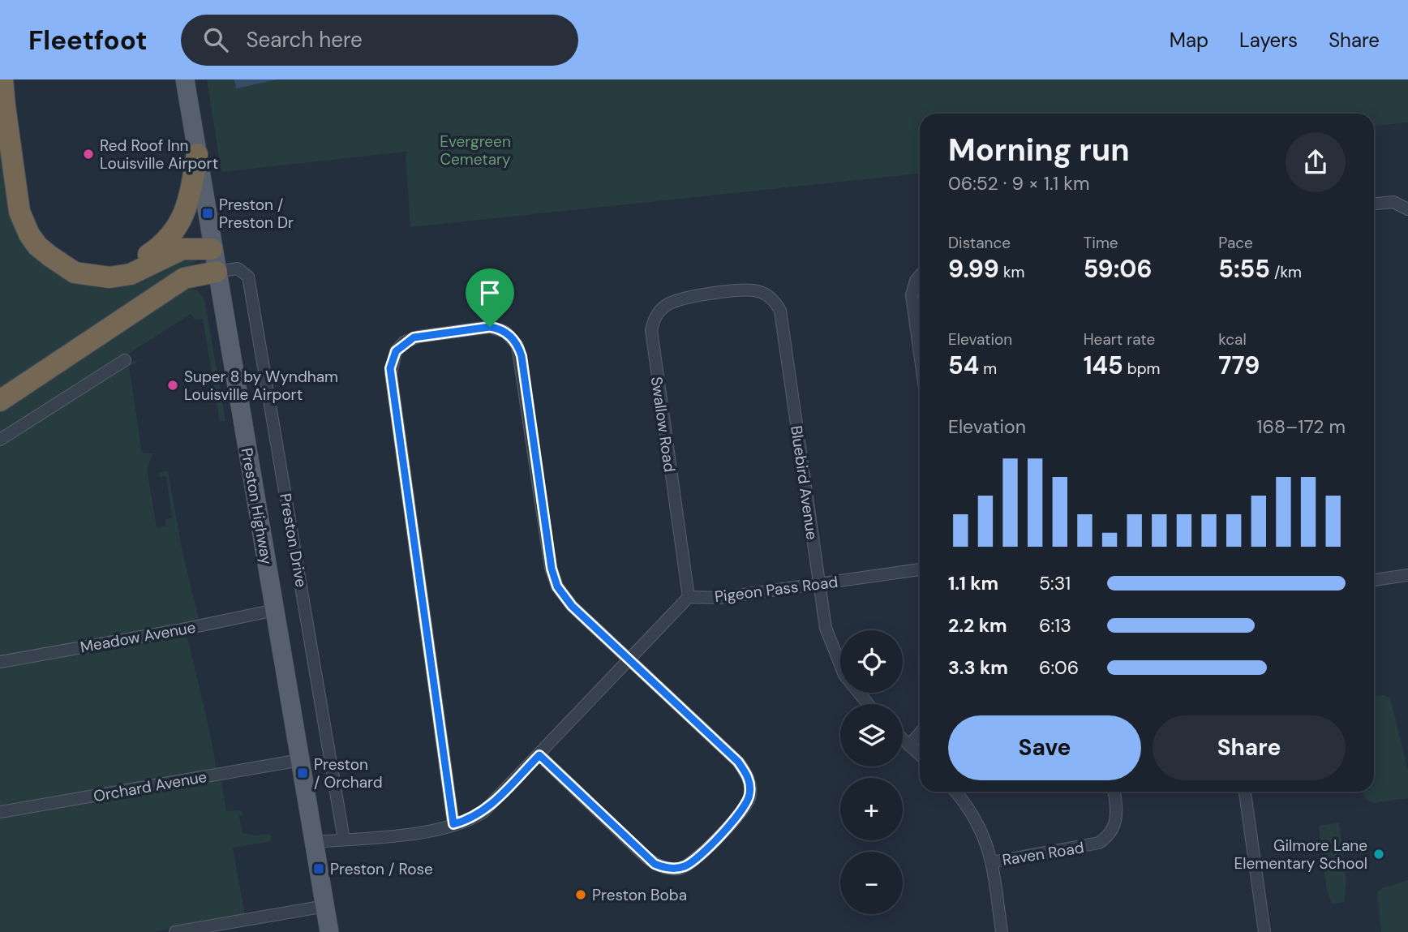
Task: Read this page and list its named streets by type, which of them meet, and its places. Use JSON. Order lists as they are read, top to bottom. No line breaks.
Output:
{"streets":{"main road":["Preston Highway"],"street":["Swallow Road","Bluebird Avenue","Preston Drive","Pigeon Pass Road","Meadow Avenue","Orchard Avenue","Raven Road"]},"crossings":[["Swallow Road","Bluebird Avenue"],["Swallow Road","Pigeon Pass Road"],["Bluebird Avenue","Pigeon Pass Road"],["Preston Highway","Preston Drive"],["Preston Highway","Meadow Avenue"],["Preston Highway","Orchard Avenue"]],"parks":["Evergreen Cemetary"],"places":{"other":["Red Roof Inn Louisville Airport","Super 8 by Wyndham Louisville Airport","Gilmore Lane Elementary School","Preston Boba"],"transit":["Preston / Preston Dr","Preston / Orchard","Preston / Rose"]},"page":{"header":"Fleetfoot","search":"Search here","nav":["Map","Layers","Share"],"heading":["Morning run","06:52 · 9 × 1.1 km"],"stats":[["Distance","9.99 km"],["Time","59:06"],["Pace","5:55 /km"],["Elevation","54 m"],["Heart rate","145 bpm"],["kcal","779"]],"chart":["Elevation","168–172 m"],"list":[{"name":"1.1 km","note":"5:31"},{"name":"2.2 km","note":"6:13"},{"name":"3.3 km","note":"6:06"}],"map_buttons":["+","−"],"buttons":["Save","Share"]}}
